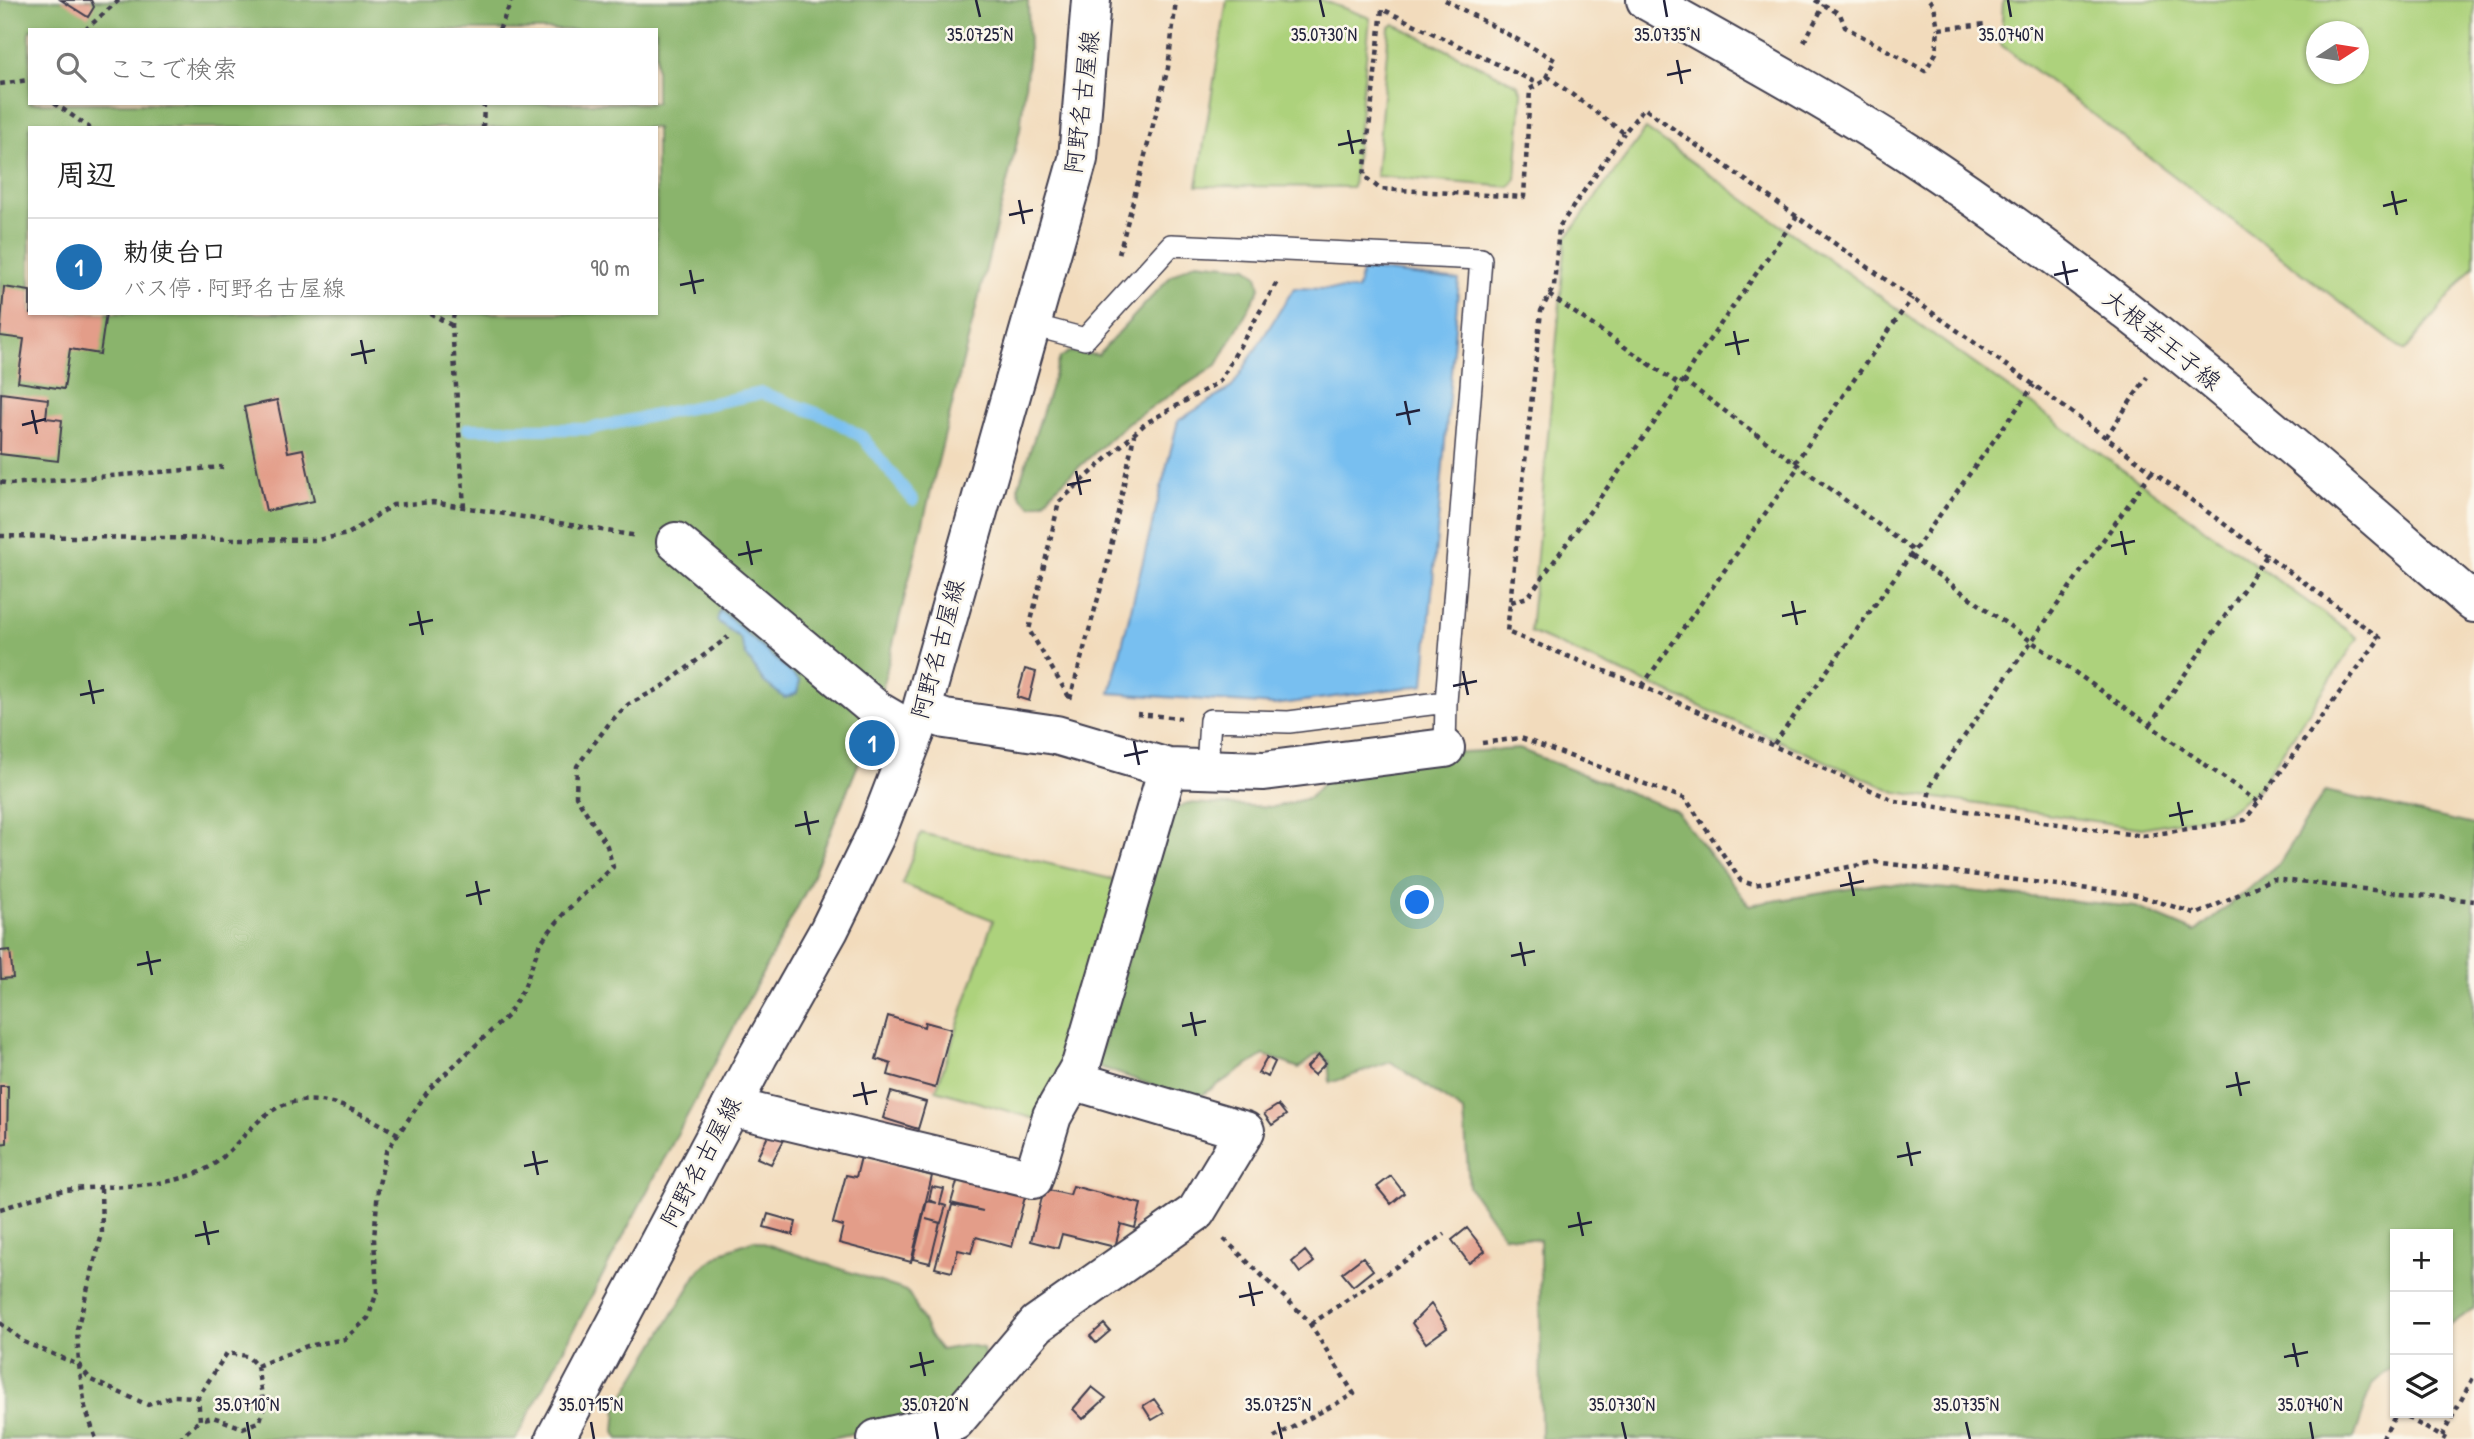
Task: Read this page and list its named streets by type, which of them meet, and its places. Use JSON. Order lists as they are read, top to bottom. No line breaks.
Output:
{"streets":{"street":["阿野名古屋線","大根若王子線"]},"north":"right","page":{"search":"ここで検索","heading":"周辺","list":[{"mark":"1","name":"勅使台口","note":"バス停 · 阿野名古屋線","value":"90 m"}],"pins":"1","map_buttons":["+","−"]},"coordinates":["35.0725°N","35.0730°N","35.0735°N","35.0740°N","35.0710°N","35.0715°N","35.0720°N"]}
